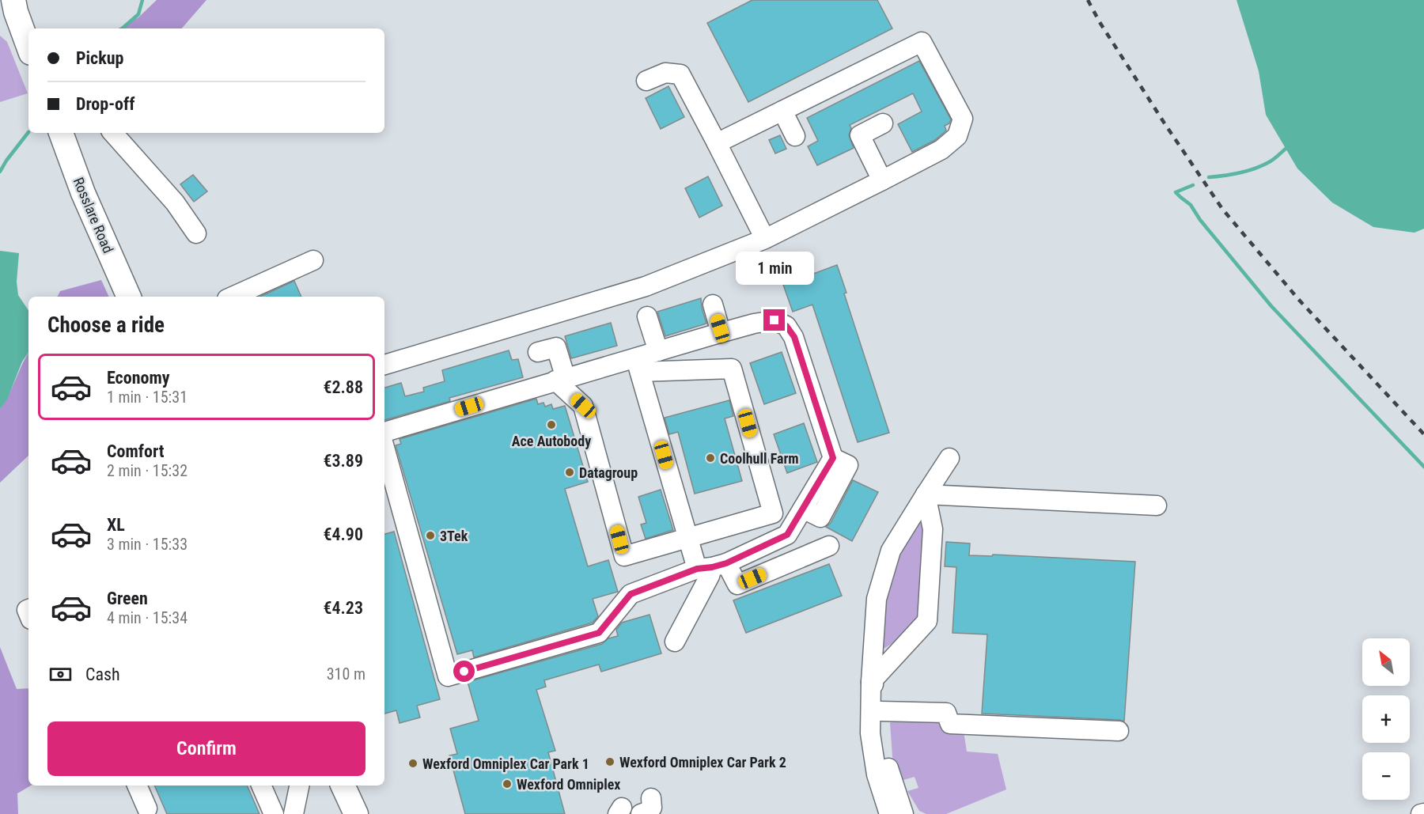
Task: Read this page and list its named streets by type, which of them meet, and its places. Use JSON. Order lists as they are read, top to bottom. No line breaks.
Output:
{"streets":{"main road":["Rosslare Road"]},"places":["Ace Autobody","Coolhull Farm","Datagroup","3Tek","Wexford Omniplex Car Park 2","Wexford Omniplex Car Park 1","Wexford Omniplex"],"north":"top left","page":{"banner":["Pickup","Drop-off"],"bubble":"1 min","heading":"Choose a ride","list":[{"name":"Economy","note":"1 min · 15:31","value":"€2.88"},{"name":"Comfort","note":"2 min · 15:32","value":"€3.89"},{"name":"XL","note":"3 min · 15:33","value":"€4.90"},{"name":"Green","note":"4 min · 15:34","value":"€4.23"}],"map_buttons":["+","−"],"pay":["Cash","310 m"],"buttons":"Confirm"}}
